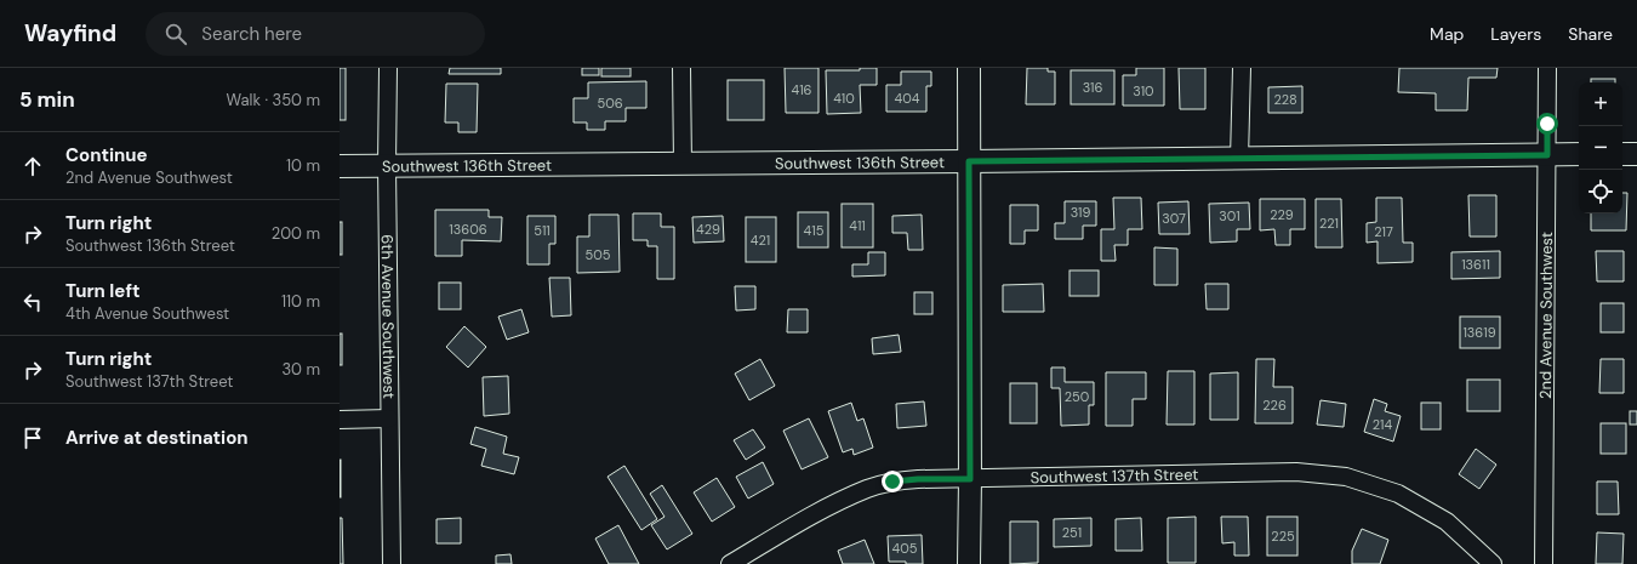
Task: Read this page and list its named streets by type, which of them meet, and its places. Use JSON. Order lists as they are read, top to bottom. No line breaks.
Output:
{"streets":{"street":["Southwest 136th Street","2nd Avenue Southwest","6th Avenue Southwest","Southwest 137th Street"]},"crossings":[["Southwest 136th Street","2nd Avenue Southwest"],["Southwest 136th Street","6th Avenue Southwest"]],"house_numbers":["316","416","310","410","404","228","506","319","229","301","307","221","411","13606","429","511","415","217","421","505","13611","13619","250","226","214","251","225","405"],"page":{"header":"Wayfind","search":"Search here","nav":["Map","Layers","Share"],"heading":["5 min","Walk · 350 m"],"map_buttons":["+","−"],"list":[["Continue","2nd Avenue Southwest","10 m"],["Turn right","Southwest 136th Street","200 m"],["Turn left","4th Avenue Southwest","110 m"],["Turn right","Southwest 137th Street","30 m"],"Arrive at destination"]}}
